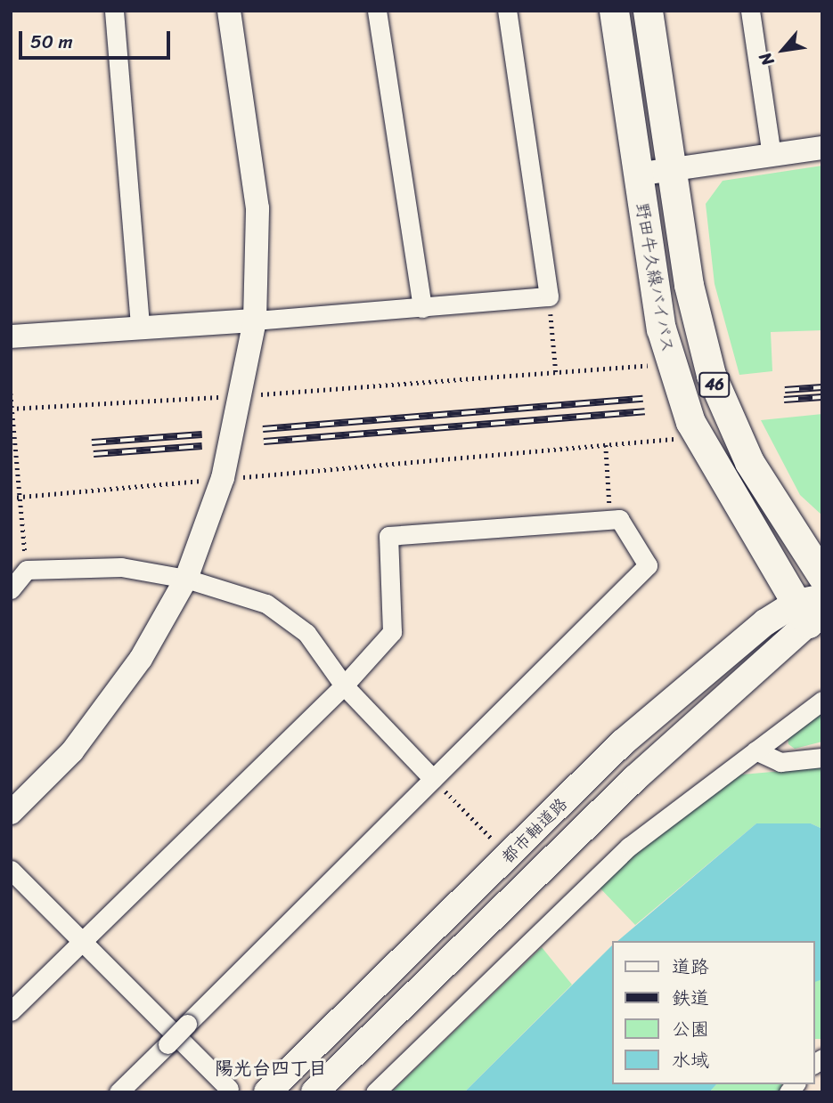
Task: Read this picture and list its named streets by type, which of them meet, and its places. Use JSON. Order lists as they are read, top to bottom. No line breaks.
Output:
{"streets":{"main road":["野田牛久線バイパス","46","都市軸道路"]},"crossings":[["野田牛久線バイパス","都市軸道路"]],"districts":["陽光台四丁目"],"legend":["道路","鉄道","公園","水域"],"scale_bar":"50 m","north":"bottom left"}
